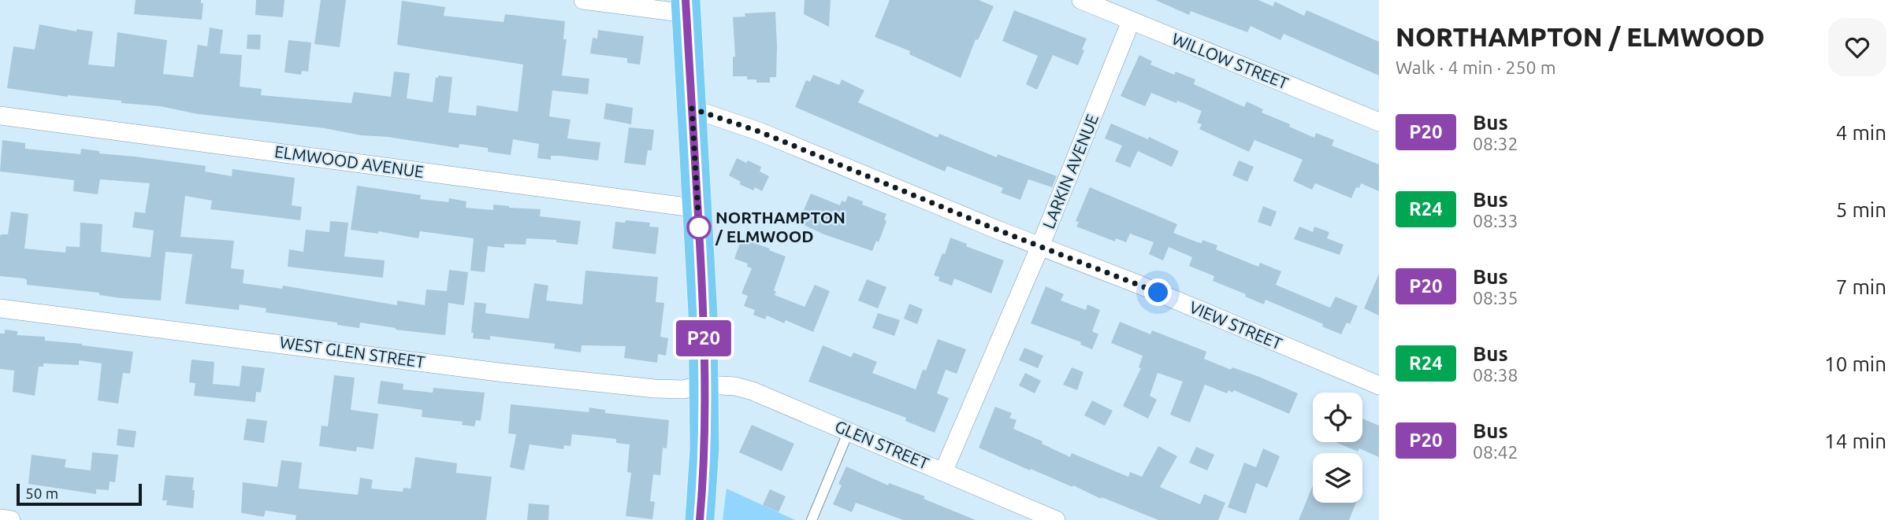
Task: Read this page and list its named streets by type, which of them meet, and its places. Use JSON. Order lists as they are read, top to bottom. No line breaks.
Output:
{"streets":{"street":["WILLOW STREET","ELMWOOD AVENUE","LARKIN AVENUE","VIEW STREET","WEST GLEN STREET","GLEN STREET"]},"crossings":[["WILLOW STREET","LARKIN AVENUE"],["LARKIN AVENUE","VIEW STREET"],["LARKIN AVENUE","GLEN STREET"],["WEST GLEN STREET","GLEN STREET"]],"places":["NORTHAMPTON / ELMWOOD"],"lines":["bus line P20"],"scale_bar":"50 m","page":{"on_map":"P20","heading":["NORTHAMPTON / ELMWOOD","Walk · 4 min · 250 m"],"list":[{"mark":"P20","name":"Bus","note":"08:32","value":"4 min"},{"mark":"R24","name":"Bus","note":"08:33","value":"5 min"},{"mark":"P20","name":"Bus","note":"08:35","value":"7 min"},{"mark":"R24","name":"Bus","note":"08:38","value":"10 min"},{"mark":"P20","name":"Bus","note":"08:42","value":"14 min"}],"scale":"50 m"}}
